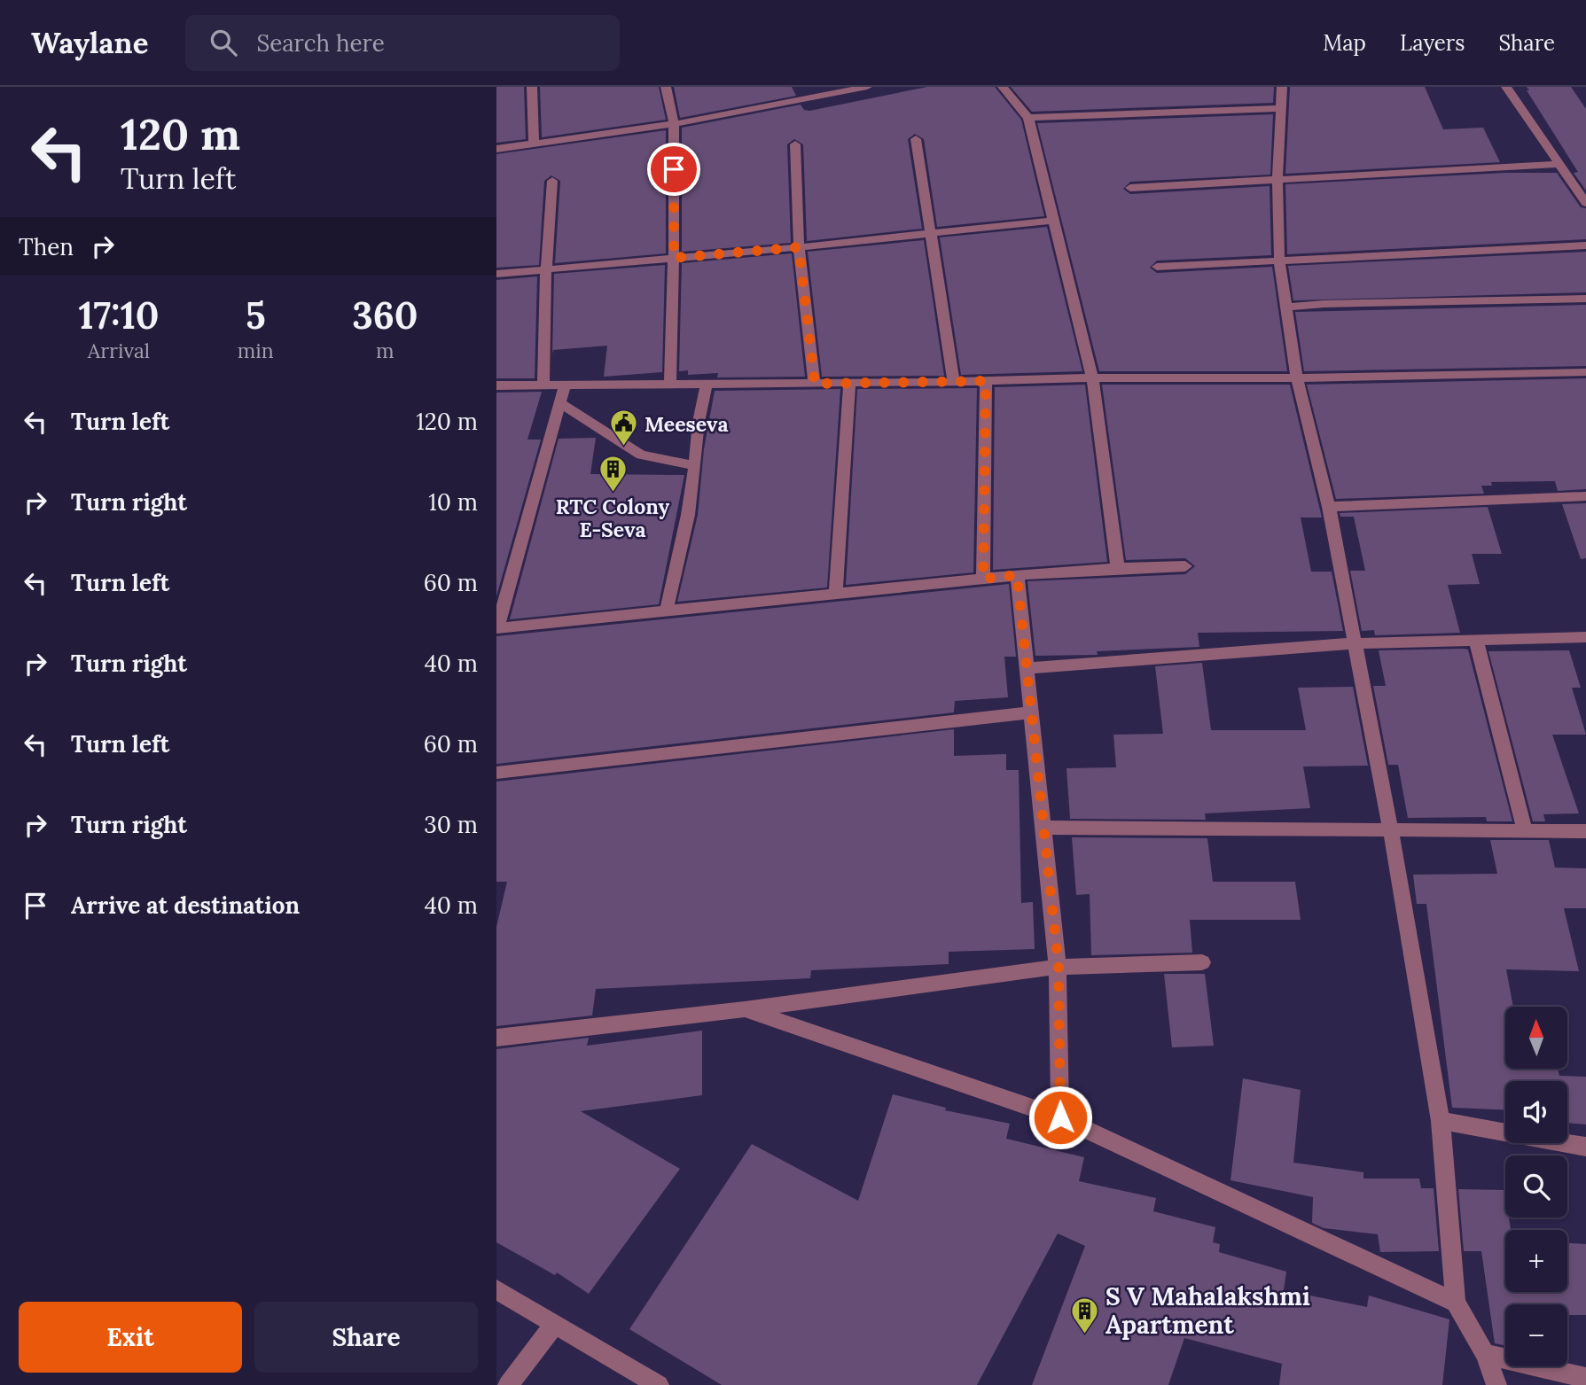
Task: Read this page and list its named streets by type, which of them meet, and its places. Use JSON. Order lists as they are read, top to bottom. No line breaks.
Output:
{"places":{"public building":["Meeseva"],"building":["RTC Colony E-Seva","S V Mahalakshmi Apartment"]},"north":"top","page":{"header":"Waylane","search":"Search here","nav":["Map","Layers","Share"],"turn":["120 m","Turn left"],"then":"Then","eta":["17:10","Arrival","5","min","360","m"],"list":[{"name":"Turn left","value":"120 m"},{"name":"Turn right","value":"10 m"},{"name":"Turn left","value":"60 m"},{"name":"Turn right","value":"40 m"},{"name":"Turn left","value":"60 m"},{"name":"Turn right","value":"30 m"},{"name":"Arrive at destination","value":"40 m"}],"map_buttons":["+","−"],"buttons":["Exit","Share"]}}
